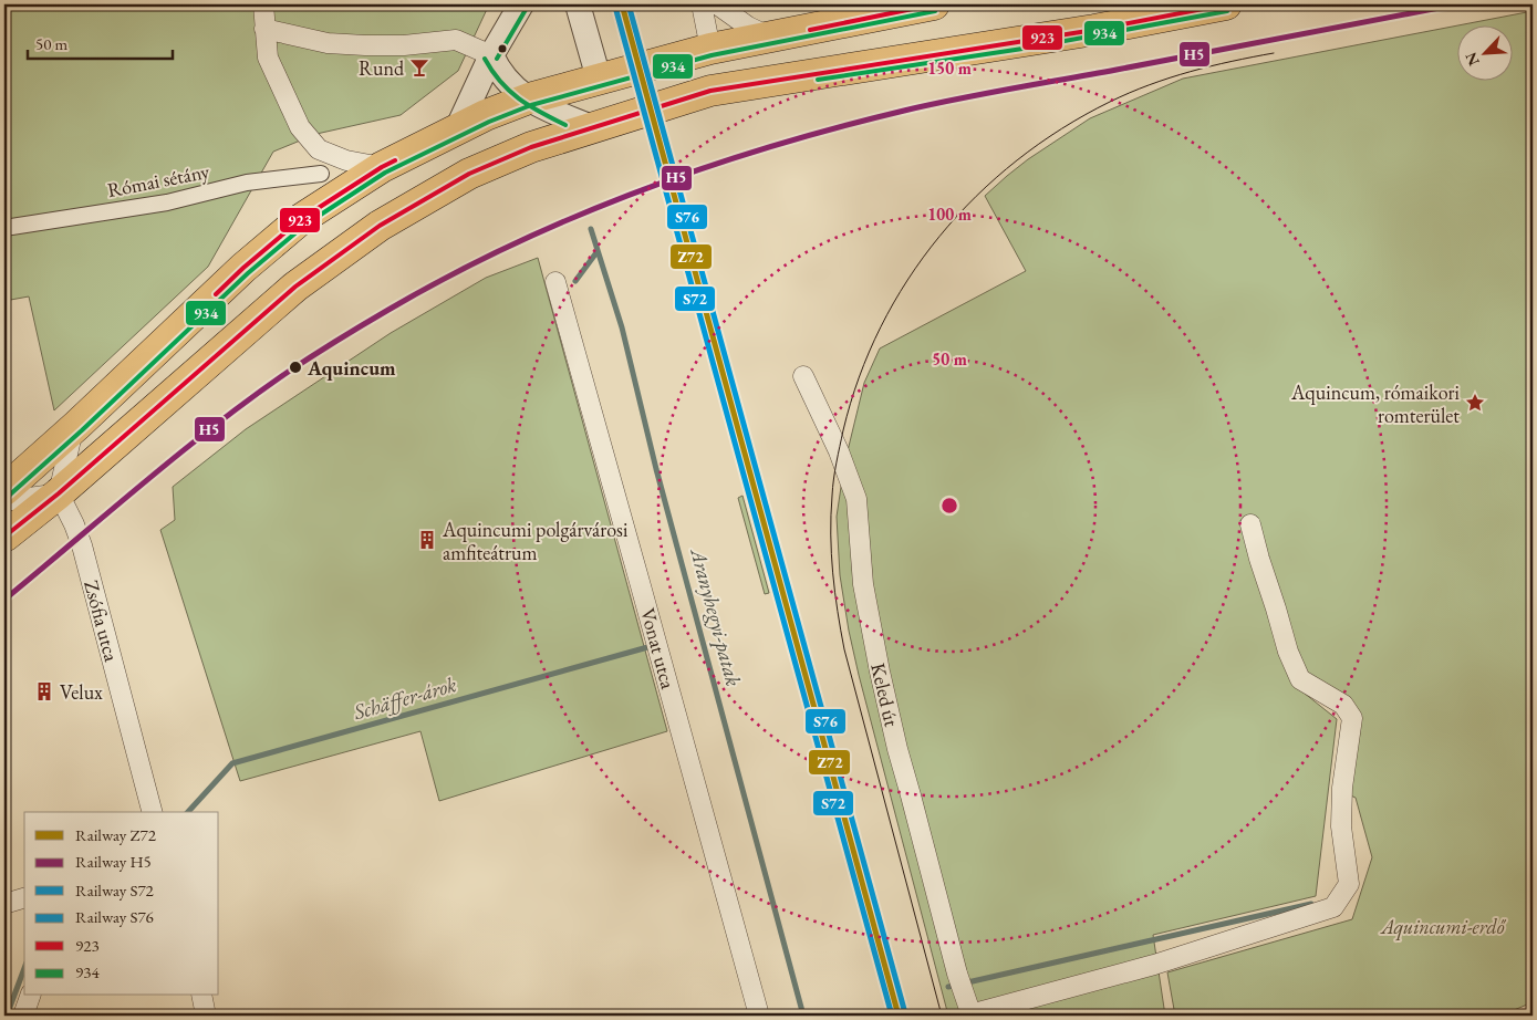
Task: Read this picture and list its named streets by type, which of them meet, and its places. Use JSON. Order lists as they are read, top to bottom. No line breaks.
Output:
{"streets":{"street":["Római sétány","Zsófia utca","Vonat utca","Keled út"]},"water":["Aranyhegyi-patak","Schäffer-árok"],"parks":["Aquincumi-erdő"],"places":{"bar":["Rund"],"other":["Aquincum"],"place":["Aquincum, rómaikori romterület"],"building":["Aquincumi polgárvárosi amfiteátrum","Velux"]},"lines":["rail line Z72","rail line H5","rail line S76","transit line 923","rail line S72","transit line 934"],"legend":["Railway Z72","Railway H5","Railway S72","Railway S76","923","934"],"scale_bar":"50 m","north":"bottom left","rings":["150 m","100 m","50 m"]}
